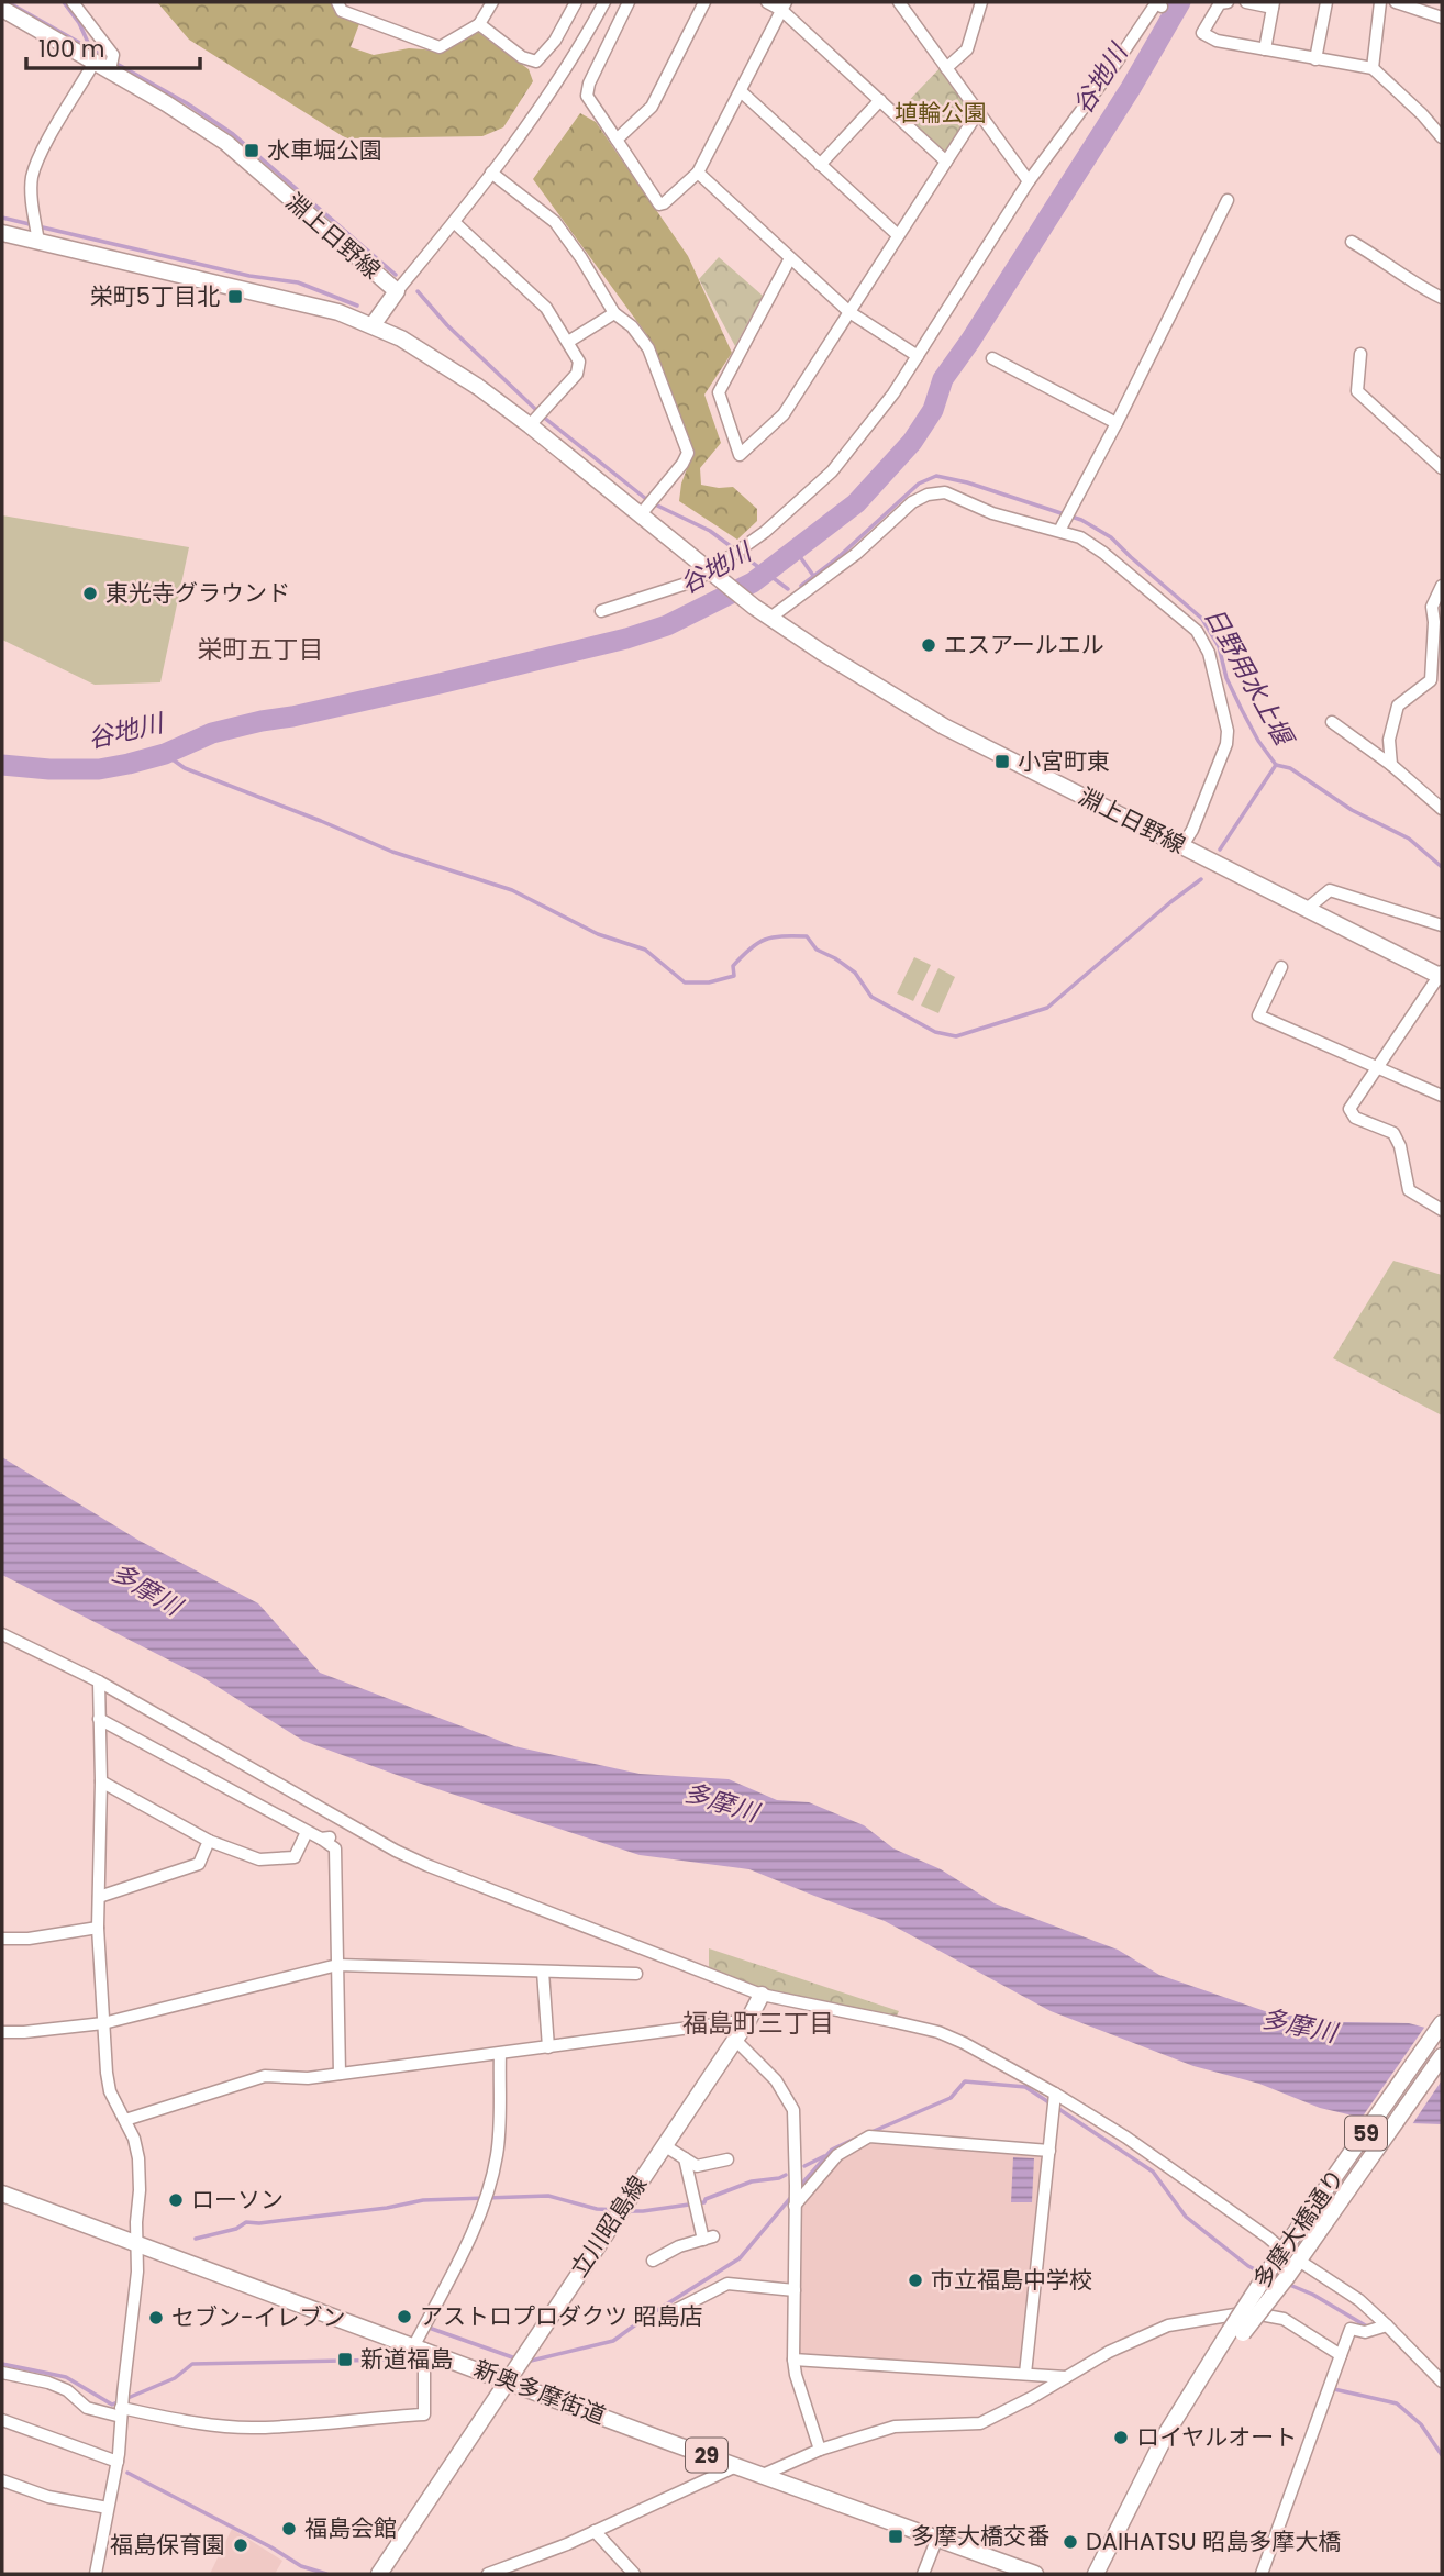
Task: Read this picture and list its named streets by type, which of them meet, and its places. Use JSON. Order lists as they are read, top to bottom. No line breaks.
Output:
{"streets":{"main road":["淵上日野線","59","立川昭島線","多摩大橋通り","新奥多摩街道","29"]},"crossings":[["立川昭島線","新奥多摩街道"]],"districts":["栄町五丁目","福島町三丁目"],"water":["谷地川","日野用水上堰","多摩川"],"parks":["埴輪公園"],"places":{"transit":["水車堀公園","栄町5丁目北","小宮町東","新道福島","多摩大橋交番"],"other":["東光寺グラウンド","エスアールエル","ローソン","市立福島中学校","アストロプロダクツ 昭島店","セブン-イレブン","ロイヤルオート","福島会館","DAIHATSU 昭島多摩大橋","福島保育園"]},"scale_bar":"100 m"}
